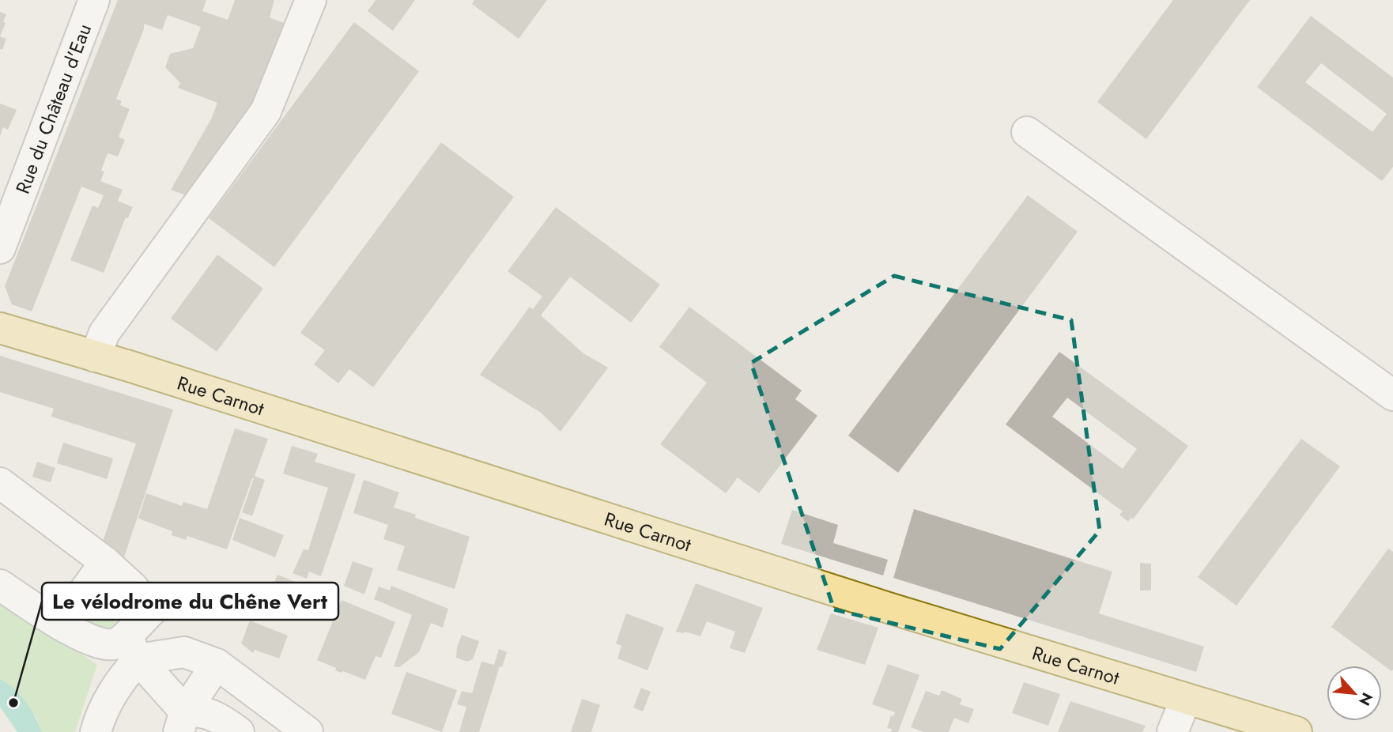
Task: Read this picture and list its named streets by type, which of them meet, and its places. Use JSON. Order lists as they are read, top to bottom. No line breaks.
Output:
{"streets":{"main road":["Rue Carnot"],"street":["Rue du Château d'Eau"]},"places":["Le vélodrome du Chêne Vert"],"north":"bottom right"}
